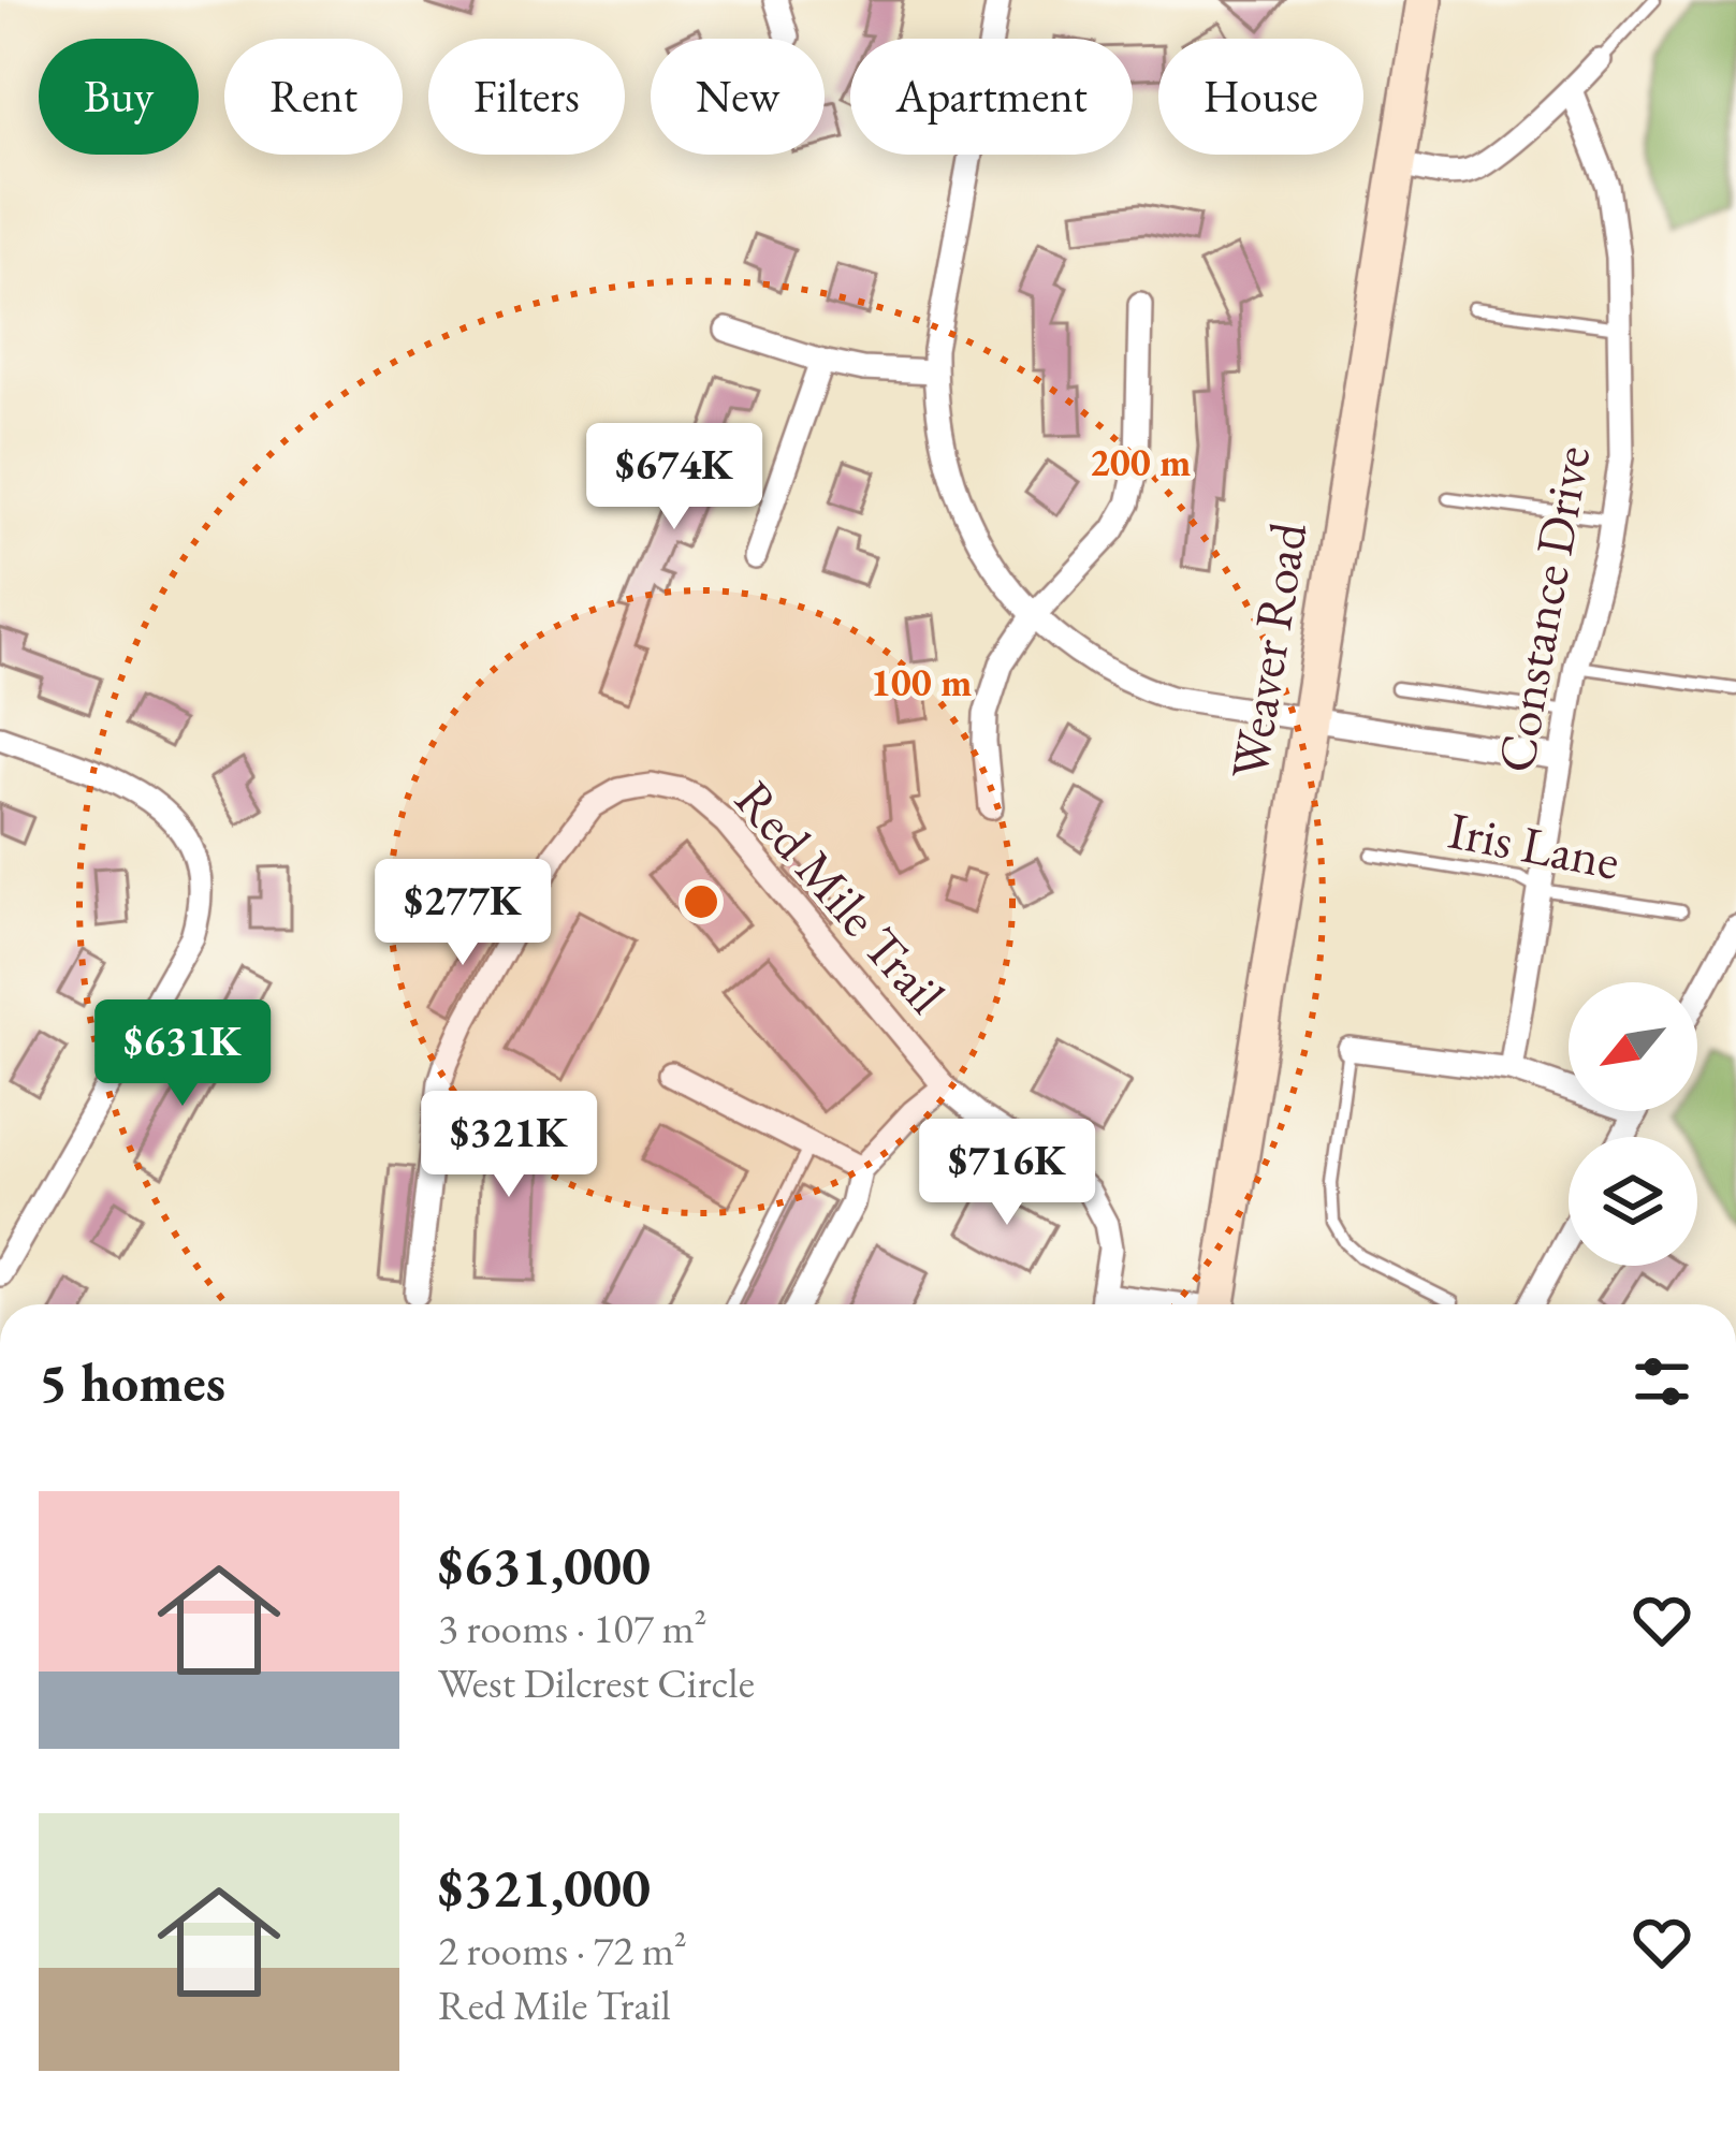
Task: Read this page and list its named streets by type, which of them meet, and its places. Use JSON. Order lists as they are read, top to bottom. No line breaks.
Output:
{"streets":{"main road":["Weaver Road"],"street":["Constance Drive","Red Mile Trail"],"lane":["Iris Lane"]},"crossings":[["Constance Drive","Iris Lane"]],"north":"bottom left","page":{"chip":["Buy","Rent","Filters","New","Apartment","House"],"price":["$674K","$277K","$631K","$321K","$716K"],"heading":"5 homes","list":[{"name":"$631,000","note":"3 rooms · 107 m² · West Dilcrest Circle"},{"name":"$321,000","note":"2 rooms · 72 m² · Red Mile Trail"}]},"rings":["200 m","100 m"]}
